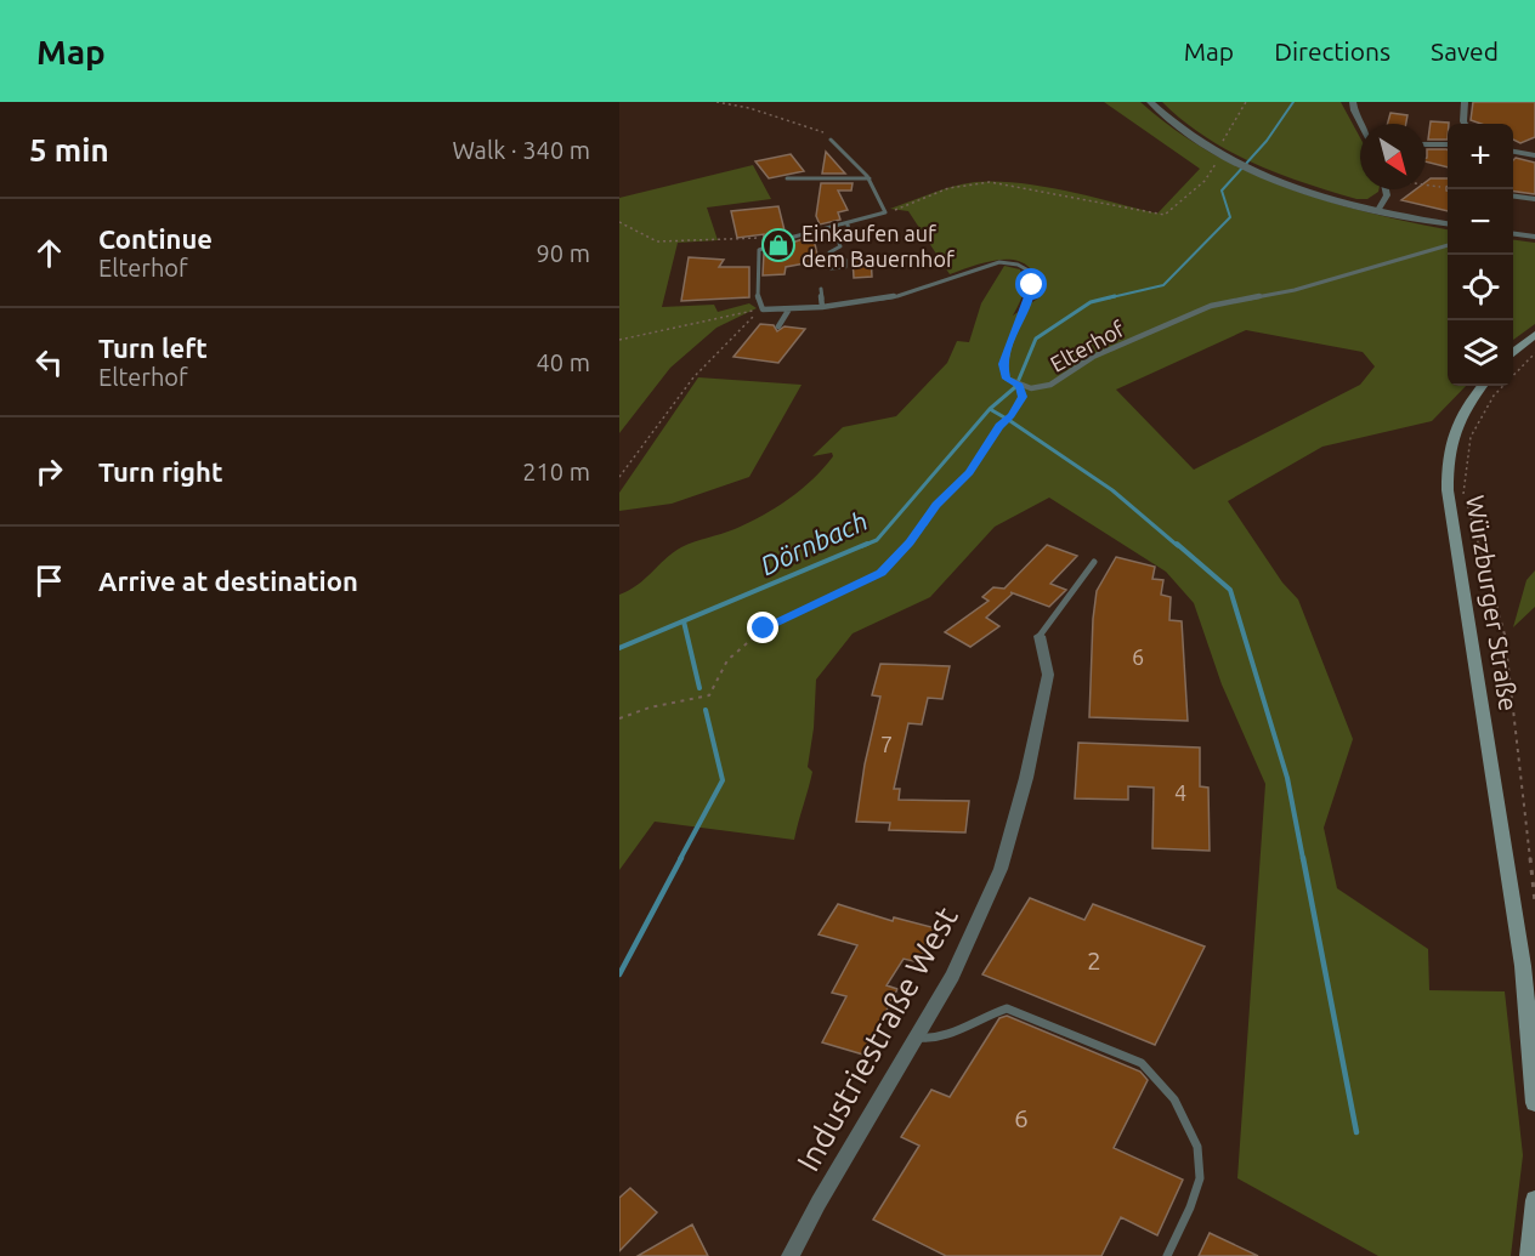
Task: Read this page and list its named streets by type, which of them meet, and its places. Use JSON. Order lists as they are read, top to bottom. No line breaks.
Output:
{"streets":{"main road":["Würzburger Straße"],"street":["Industriestraße West"],"lane":["Elterhof"]},"water":["Dörnbach"],"places":{"shop":["Einkaufen auf dem Bauernhof"]},"house_numbers":["6","7","4","2","6"],"north":"bottom right","page":{"header":"Map","nav":["Map","Directions","Saved"],"heading":["5 min","Walk · 340 m"],"map_buttons":["+","−"],"list":[["Continue","Elterhof","90 m"],["Turn left","Elterhof","40 m"],["Turn right","210 m"],"Arrive at destination"]}}
